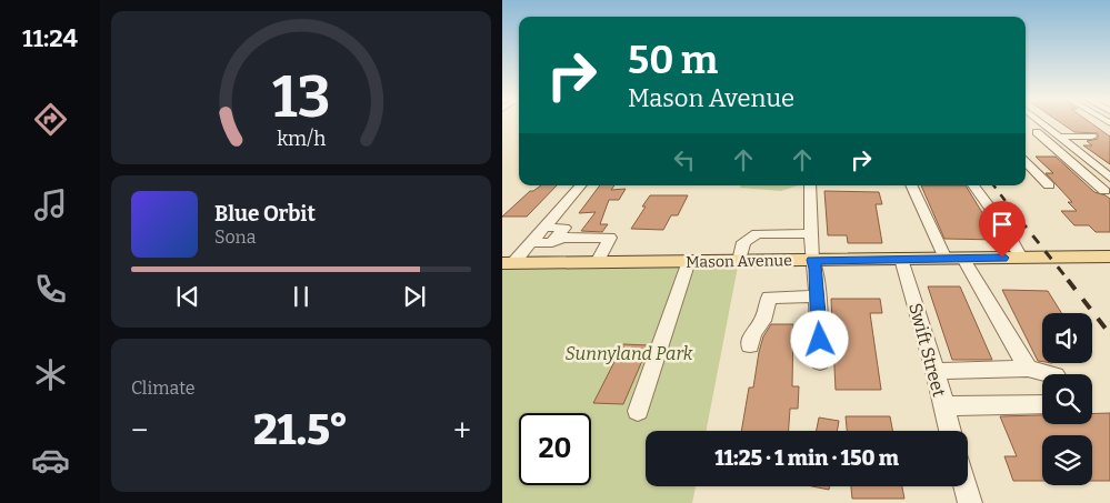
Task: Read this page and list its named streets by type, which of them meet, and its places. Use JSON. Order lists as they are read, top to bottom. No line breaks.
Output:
{"streets":{"main road":["Mason Avenue"],"street":["Swift Street"]},"crossings":[["Mason Avenue","Swift Street"]],"parks":["Sunnyland Park"],"page":{"tabs":"11:24","turn":["50 m","Mason Avenue"],"song":["Blue Orbit","Sona"],"tile":"Climate","heat":["−","21.5°","+"],"limit":"20","trip":"11:25 · 1 min · 150 m","gauge":["13","km/h"]}}
